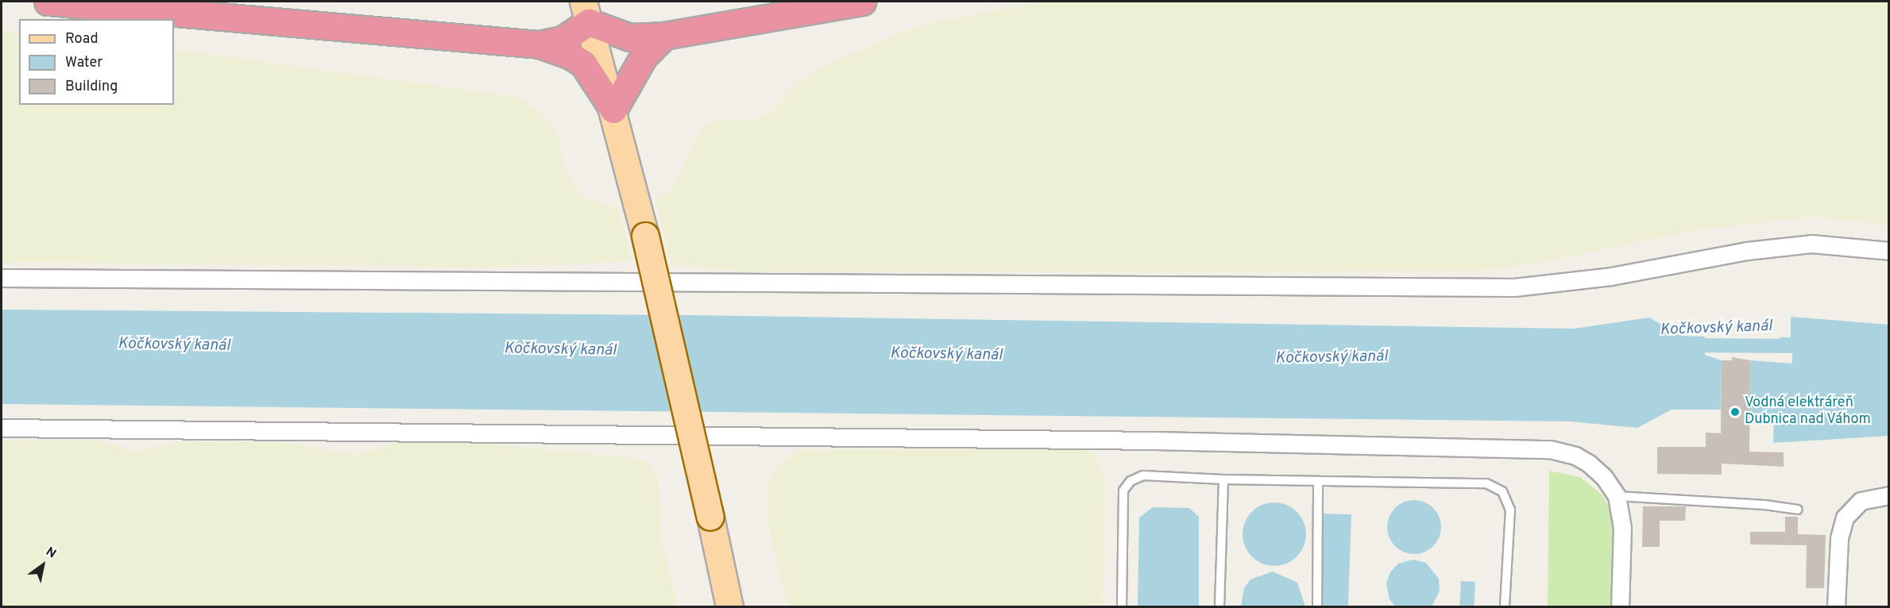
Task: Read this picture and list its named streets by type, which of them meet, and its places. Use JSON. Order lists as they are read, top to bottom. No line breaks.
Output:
{"water":["Kočkovský kanál"],"places":["Vodná elektráreň Dubnica nad Váhom"],"legend":["Road","Water","Building"],"north":"top right"}
